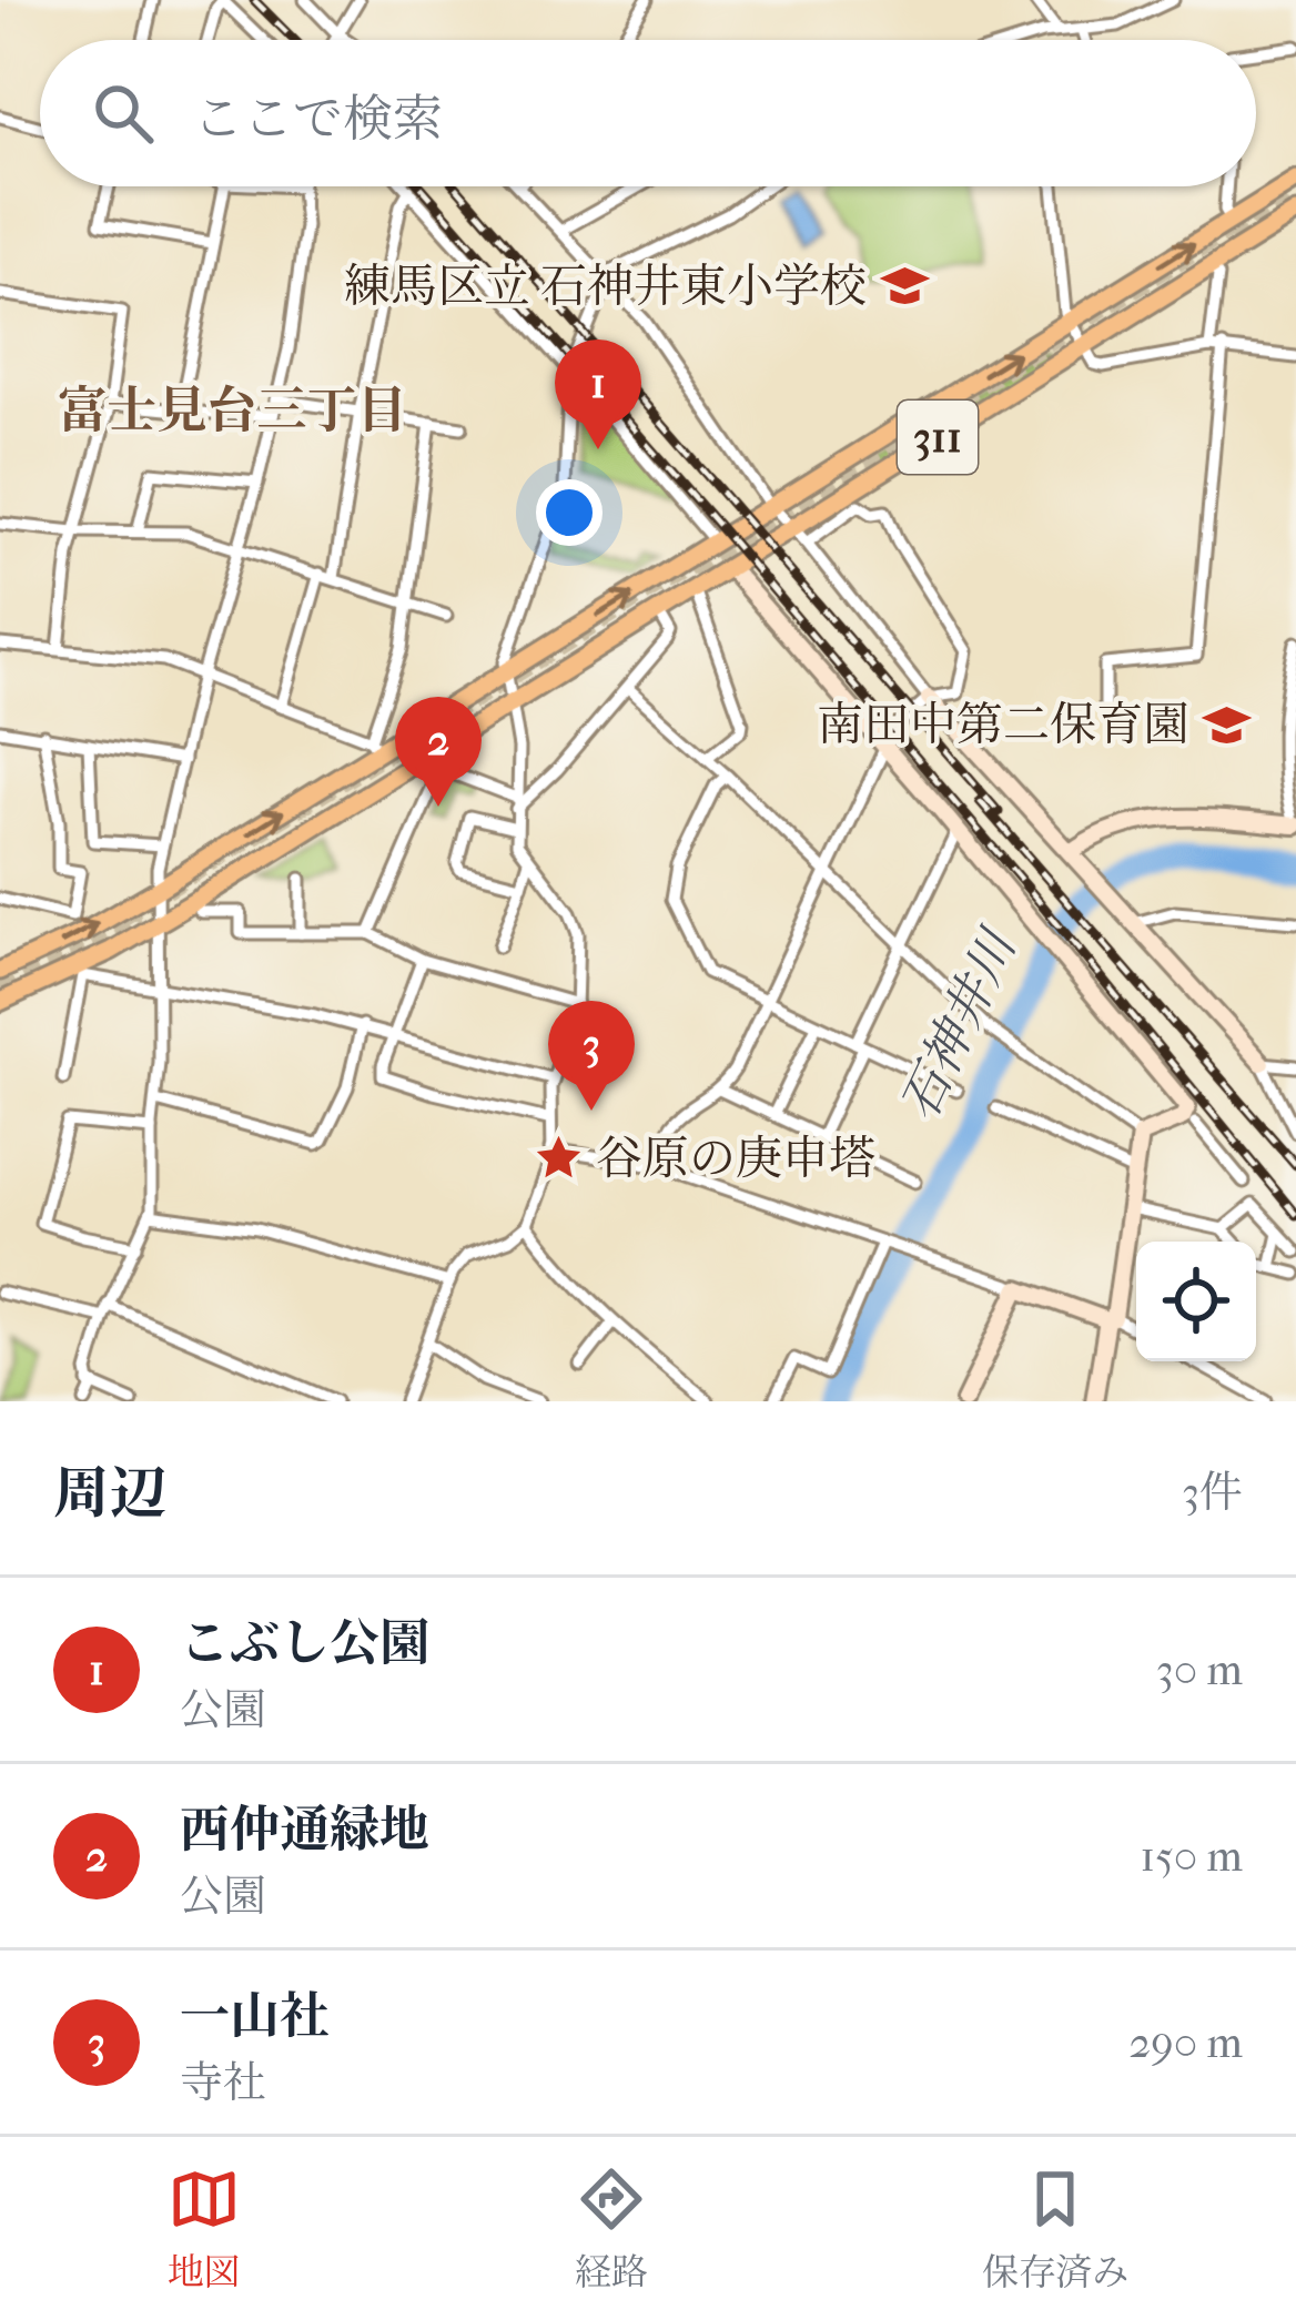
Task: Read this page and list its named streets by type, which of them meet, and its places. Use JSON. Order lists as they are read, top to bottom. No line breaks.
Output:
{"streets":{"main road":["311"]},"districts":["富士見台三丁目"],"water":["石神井川"],"places":{"school or university":["練馬区立 石神井東小学校","南田中第二保育園"],"place":["谷原の庚申塔"]},"page":{"search":"ここで検索","pins":["1","2","3"],"heading":["周辺","3件"],"list":[{"mark":"1","name":"こぶし公園","note":"公園","value":"30 m"},{"mark":"2","name":"西仲通緑地","note":"公園","value":"150 m"},{"mark":"3","name":"一山社","note":"寺社","value":"290 m"}],"nav":["地図","経路","保存済み"]}}
